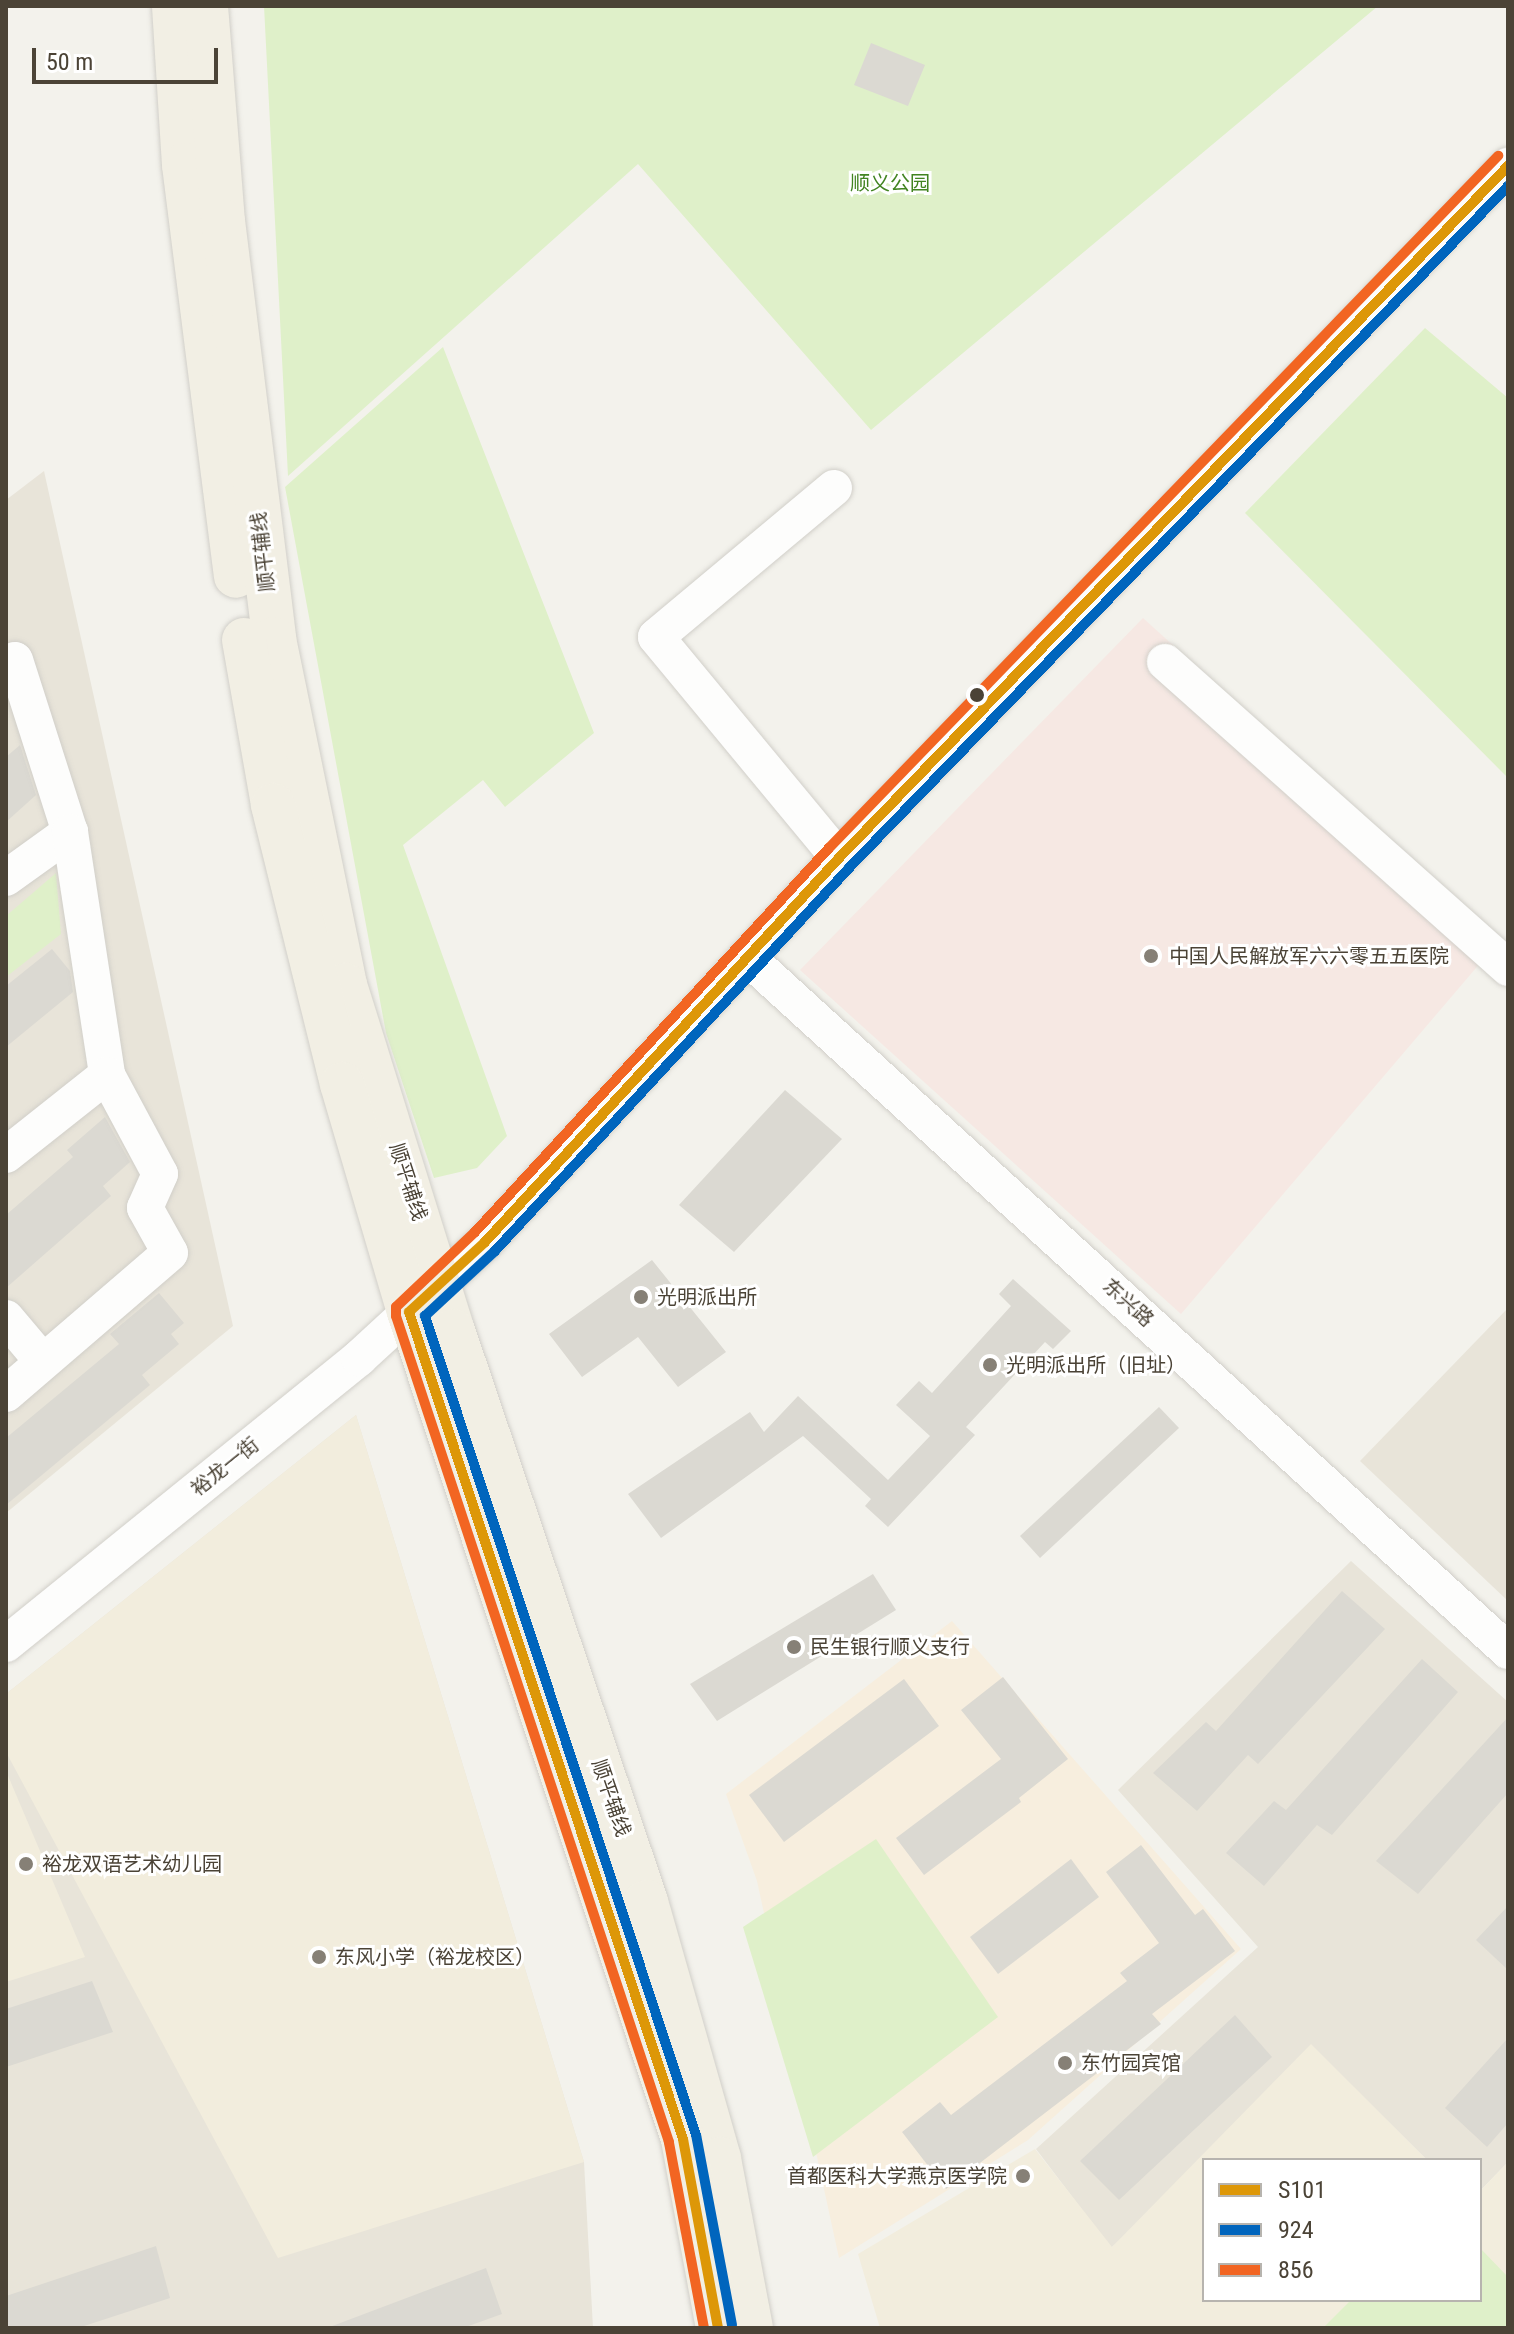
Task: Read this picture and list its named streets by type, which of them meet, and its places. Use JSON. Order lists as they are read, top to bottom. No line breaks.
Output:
{"streets":{"main road":["顺平辅线"],"street":["东兴路","裕龙一街"]},"crossings":[["顺平辅线","裕龙一街"],["东兴路","裕龙一街"]],"parks":["顺义公园"],"places":["中国人民解放军六六零五五医院","光明派出所","光明派出所（旧址）","民生银行顺义支行","裕龙双语艺术幼儿园","东风小学（裕龙校区）","东竹园宾馆","首都医科大学燕京医学院"],"lines":["transit line 856","transit line S101","transit line 924"],"legend":["S101","924","856"],"scale_bar":"50 m"}
